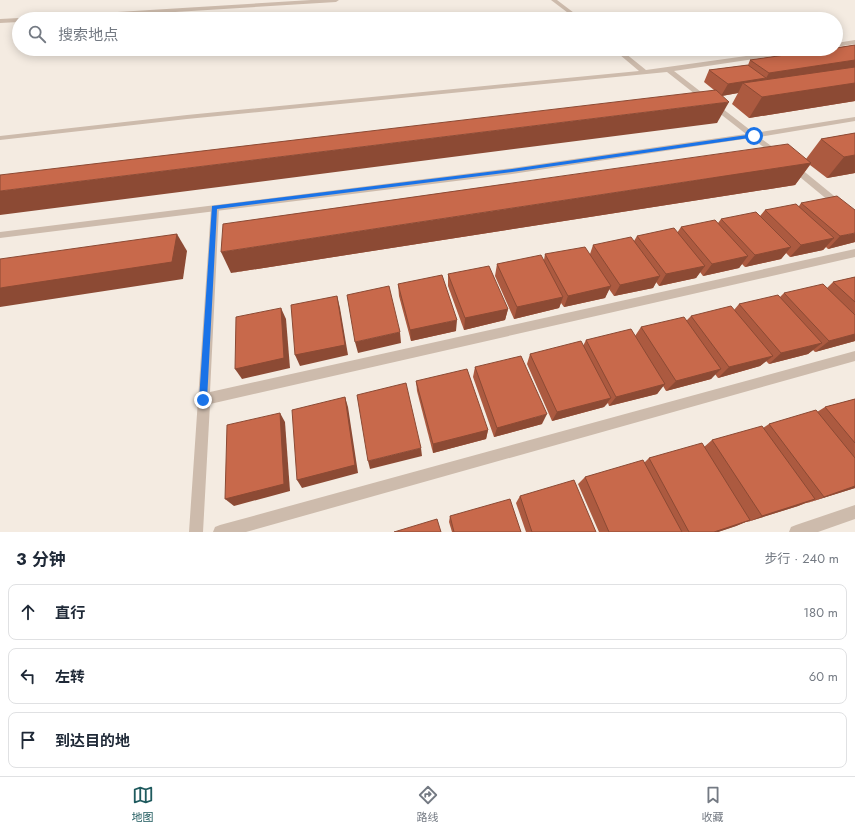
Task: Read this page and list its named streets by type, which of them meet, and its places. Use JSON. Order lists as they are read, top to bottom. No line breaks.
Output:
{"page":{"search":"搜索地点","heading":["3 分钟","步行 · 240 m"],"list":[["直行","180 m"],["左转","60 m"],"到达目的地"],"nav":["地图","路线","收藏"]}}
